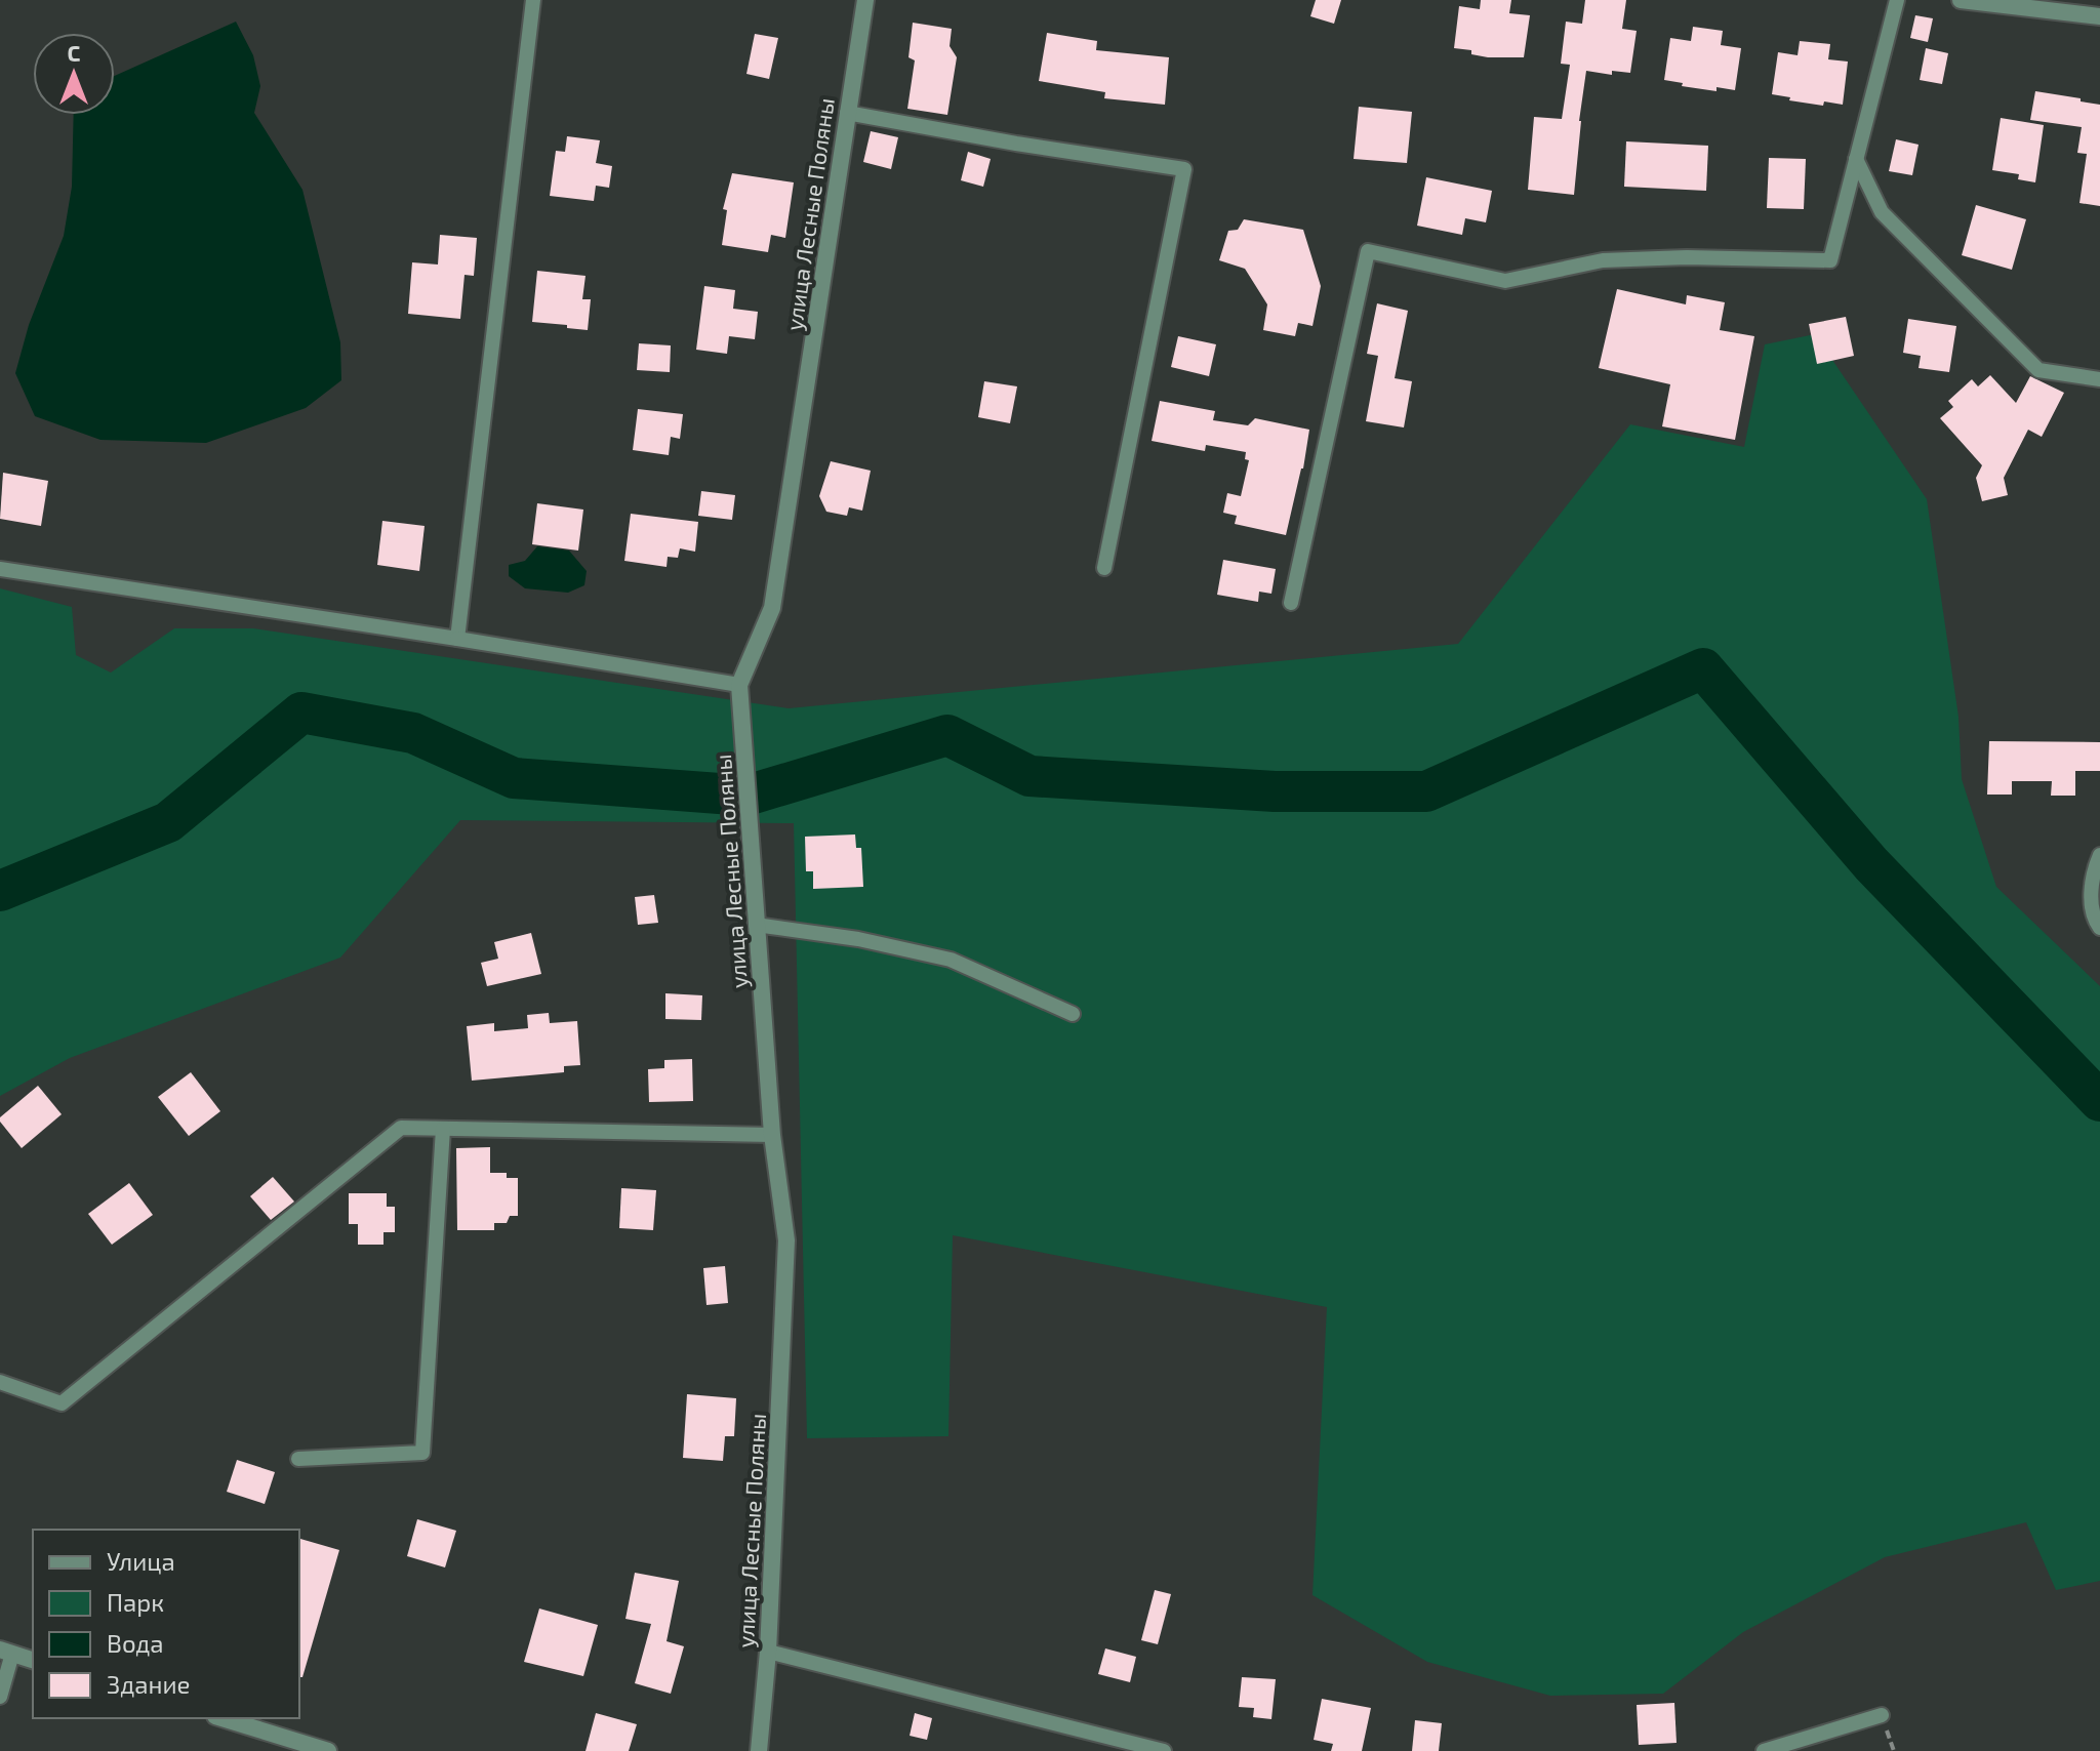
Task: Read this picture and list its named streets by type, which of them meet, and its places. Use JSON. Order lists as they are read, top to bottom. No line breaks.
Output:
{"streets":{"street":["улица Лесные Поляны"]},"legend":["Улица","Парк","Вода","Здание"],"north":"top"}
